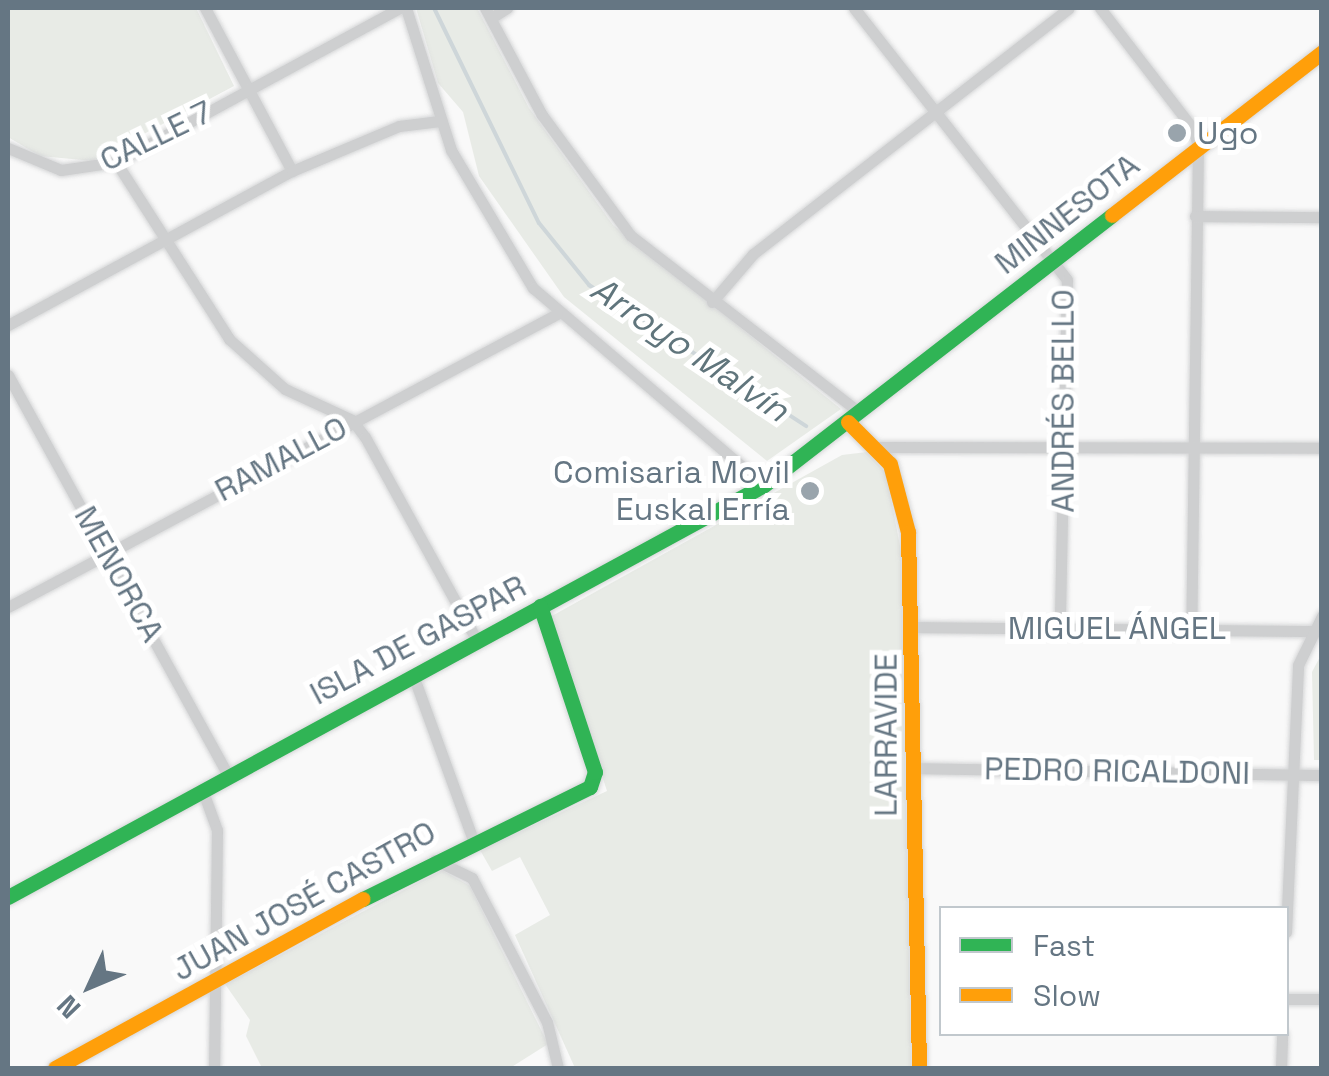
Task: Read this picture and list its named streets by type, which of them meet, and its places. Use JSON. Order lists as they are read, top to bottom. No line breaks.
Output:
{"streets":{"street":["CALLE 7","MINNESOTA","ANDRÉS BELLO","RAMALLO","MENORCA","MIGUEL ÁNGEL","ISLA DE GASPAR","LARRAVIDE","PEDRO RICALDONI","JUAN JOSÉ CASTRO"]},"crossings":[["MINNESOTA","ANDRÉS BELLO"],["MINNESOTA","ISLA DE GASPAR"],["MINNESOTA","LARRAVIDE"],["ANDRÉS BELLO","MIGUEL ÁNGEL"],["RAMALLO","MENORCA"],["MENORCA","ISLA DE GASPAR"],["MIGUEL ÁNGEL","LARRAVIDE"],["ISLA DE GASPAR","LARRAVIDE"],["ISLA DE GASPAR","JUAN JOSÉ CASTRO"],["LARRAVIDE","PEDRO RICALDONI"]],"water":["Arroyo Malvín"],"places":["Ugo","Comisaria Movil Euskal Erría"],"legend":["Fast","Slow"],"north":"bottom left"}
